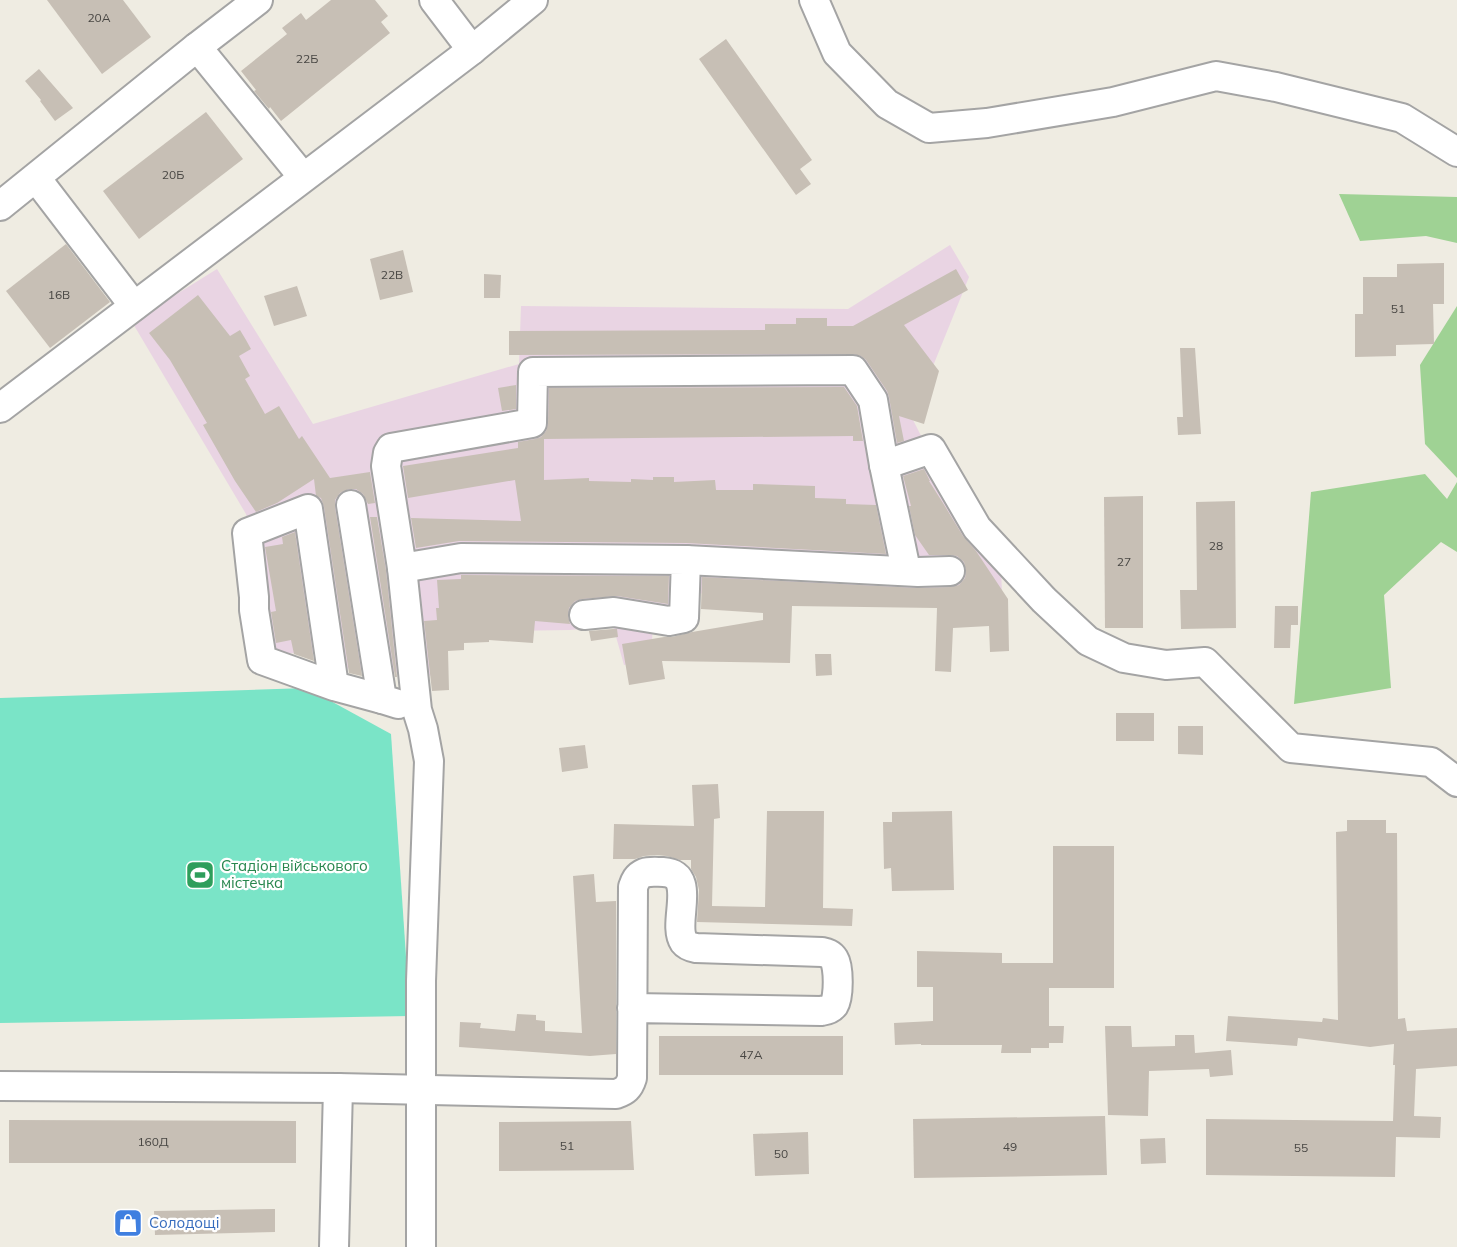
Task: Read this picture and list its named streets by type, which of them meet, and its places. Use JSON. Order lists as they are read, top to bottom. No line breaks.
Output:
{"places":{"sports":["Стадіон військового містечка"],"shop":["Солодощі"]},"house_numbers":["20А","22Б","20Б","22В","16В","51","28","27","47А","160Д","51","49","55","50"]}
